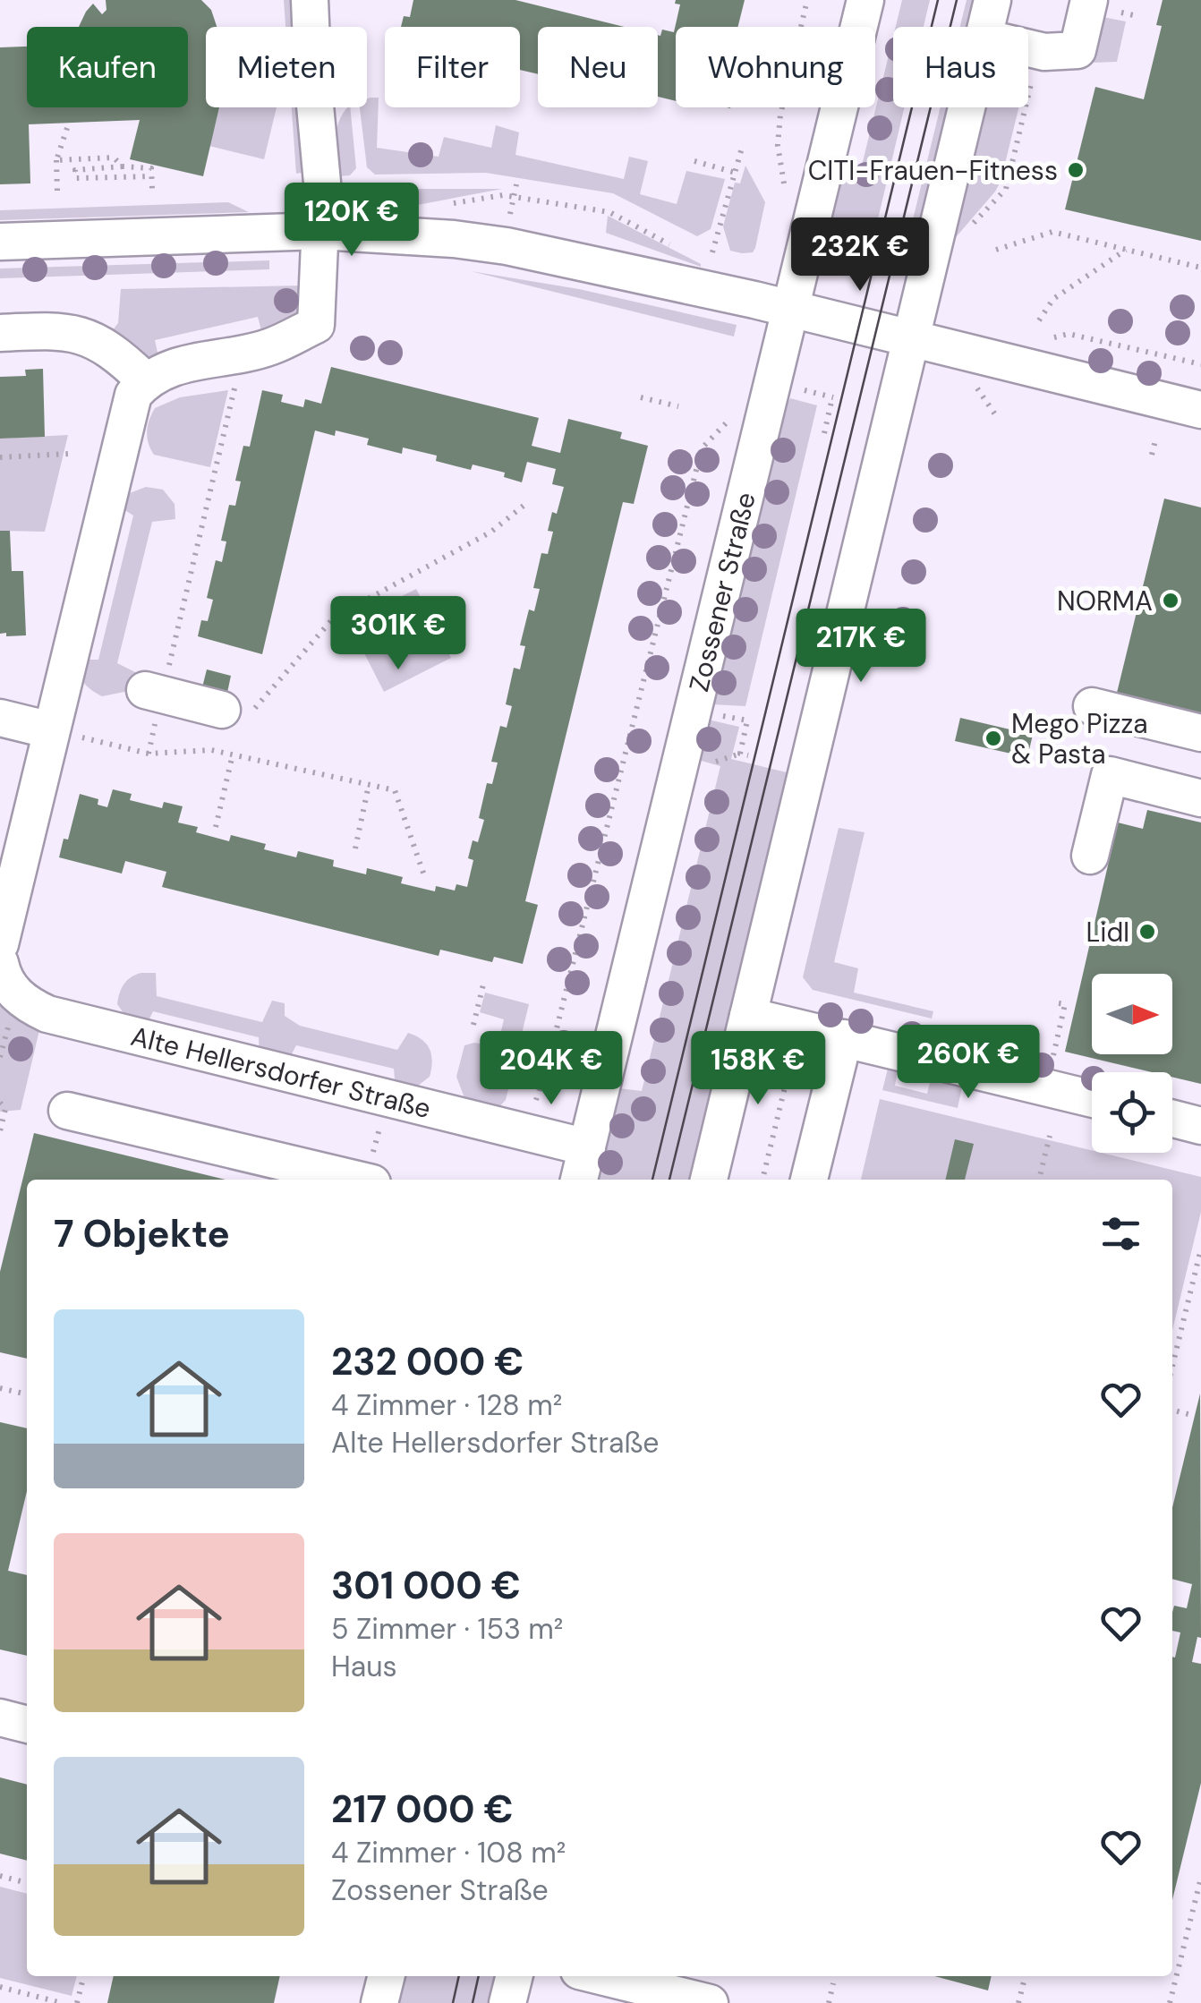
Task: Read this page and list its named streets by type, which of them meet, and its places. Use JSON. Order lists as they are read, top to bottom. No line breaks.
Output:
{"streets":{"street":["Zossener Straße","Alte Hellersdorfer Straße"]},"crossings":[["Zossener Straße","Alte Hellersdorfer Straße"]],"places":["CITI-Frauen-Fitness","NORMA","Mego Pizza & Pasta","Lidl"],"north":"right","page":{"chip":["Kaufen","Mieten","Filter","Neu","Wohnung","Haus"],"price":["120K €","232K €","301K €","217K €","260K €","204K €","158K €"],"heading":"7 Objekte","list":[{"name":"232 000 €","note":"4 Zimmer · 128 m² · Alte Hellersdorfer Straße"},{"name":"301 000 €","note":"5 Zimmer · 153 m² · Haus"},{"name":"217 000 €","note":"4 Zimmer · 108 m² · Zossener Straße"}]}}
